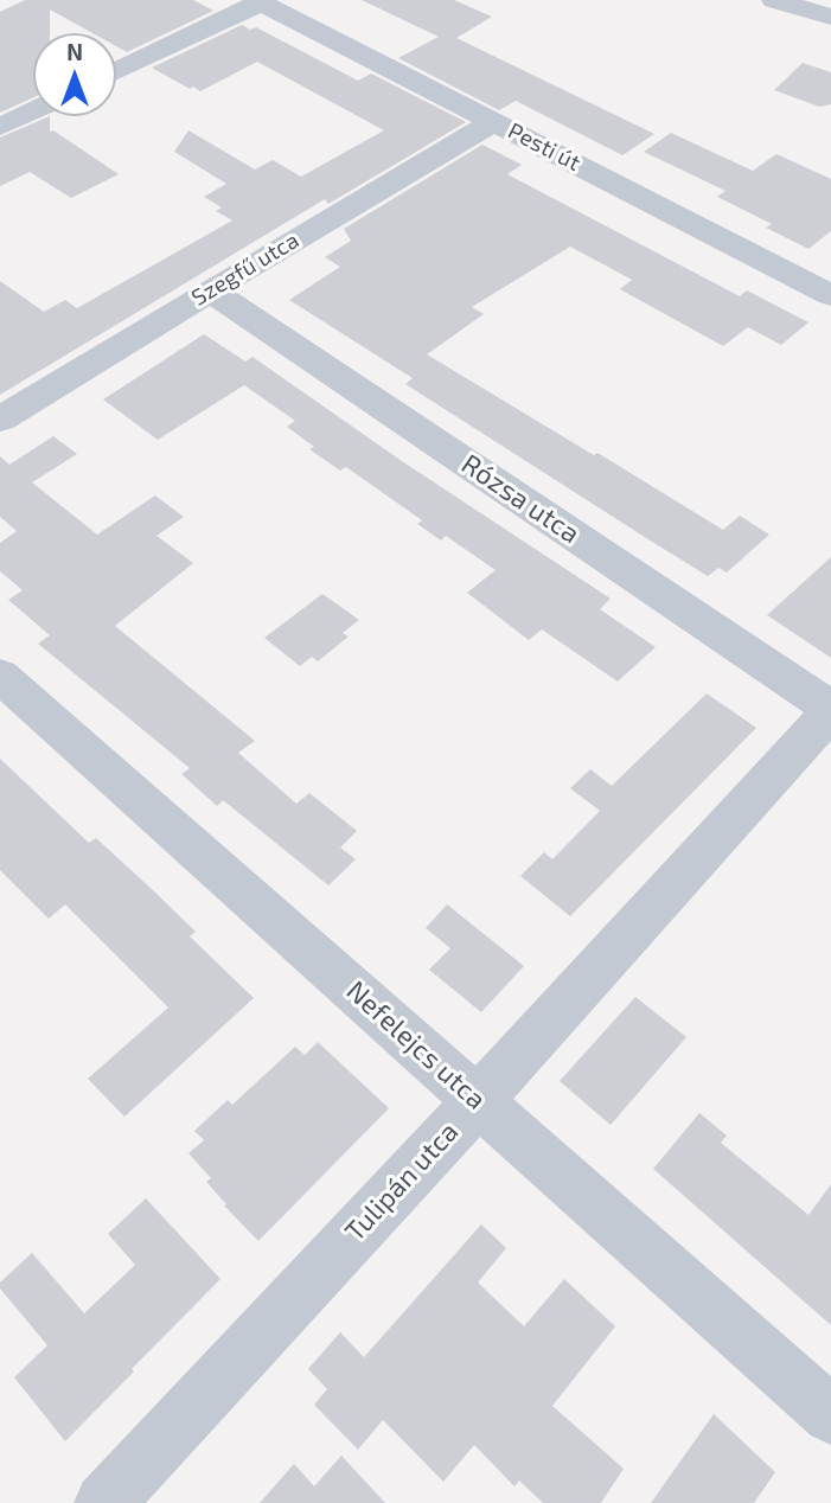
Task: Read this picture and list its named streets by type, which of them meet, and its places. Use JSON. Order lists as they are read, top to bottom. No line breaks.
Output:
{"streets":{"street":["Pesti út","Szegfű utca","Rózsa utca","Nefelejcs utca","Tulipán utca"]},"crossings":[["Pesti út","Szegfű utca"],["Szegfű utca","Rózsa utca"],["Rózsa utca","Tulipán utca"],["Nefelejcs utca","Tulipán utca"]],"north":"top"}
